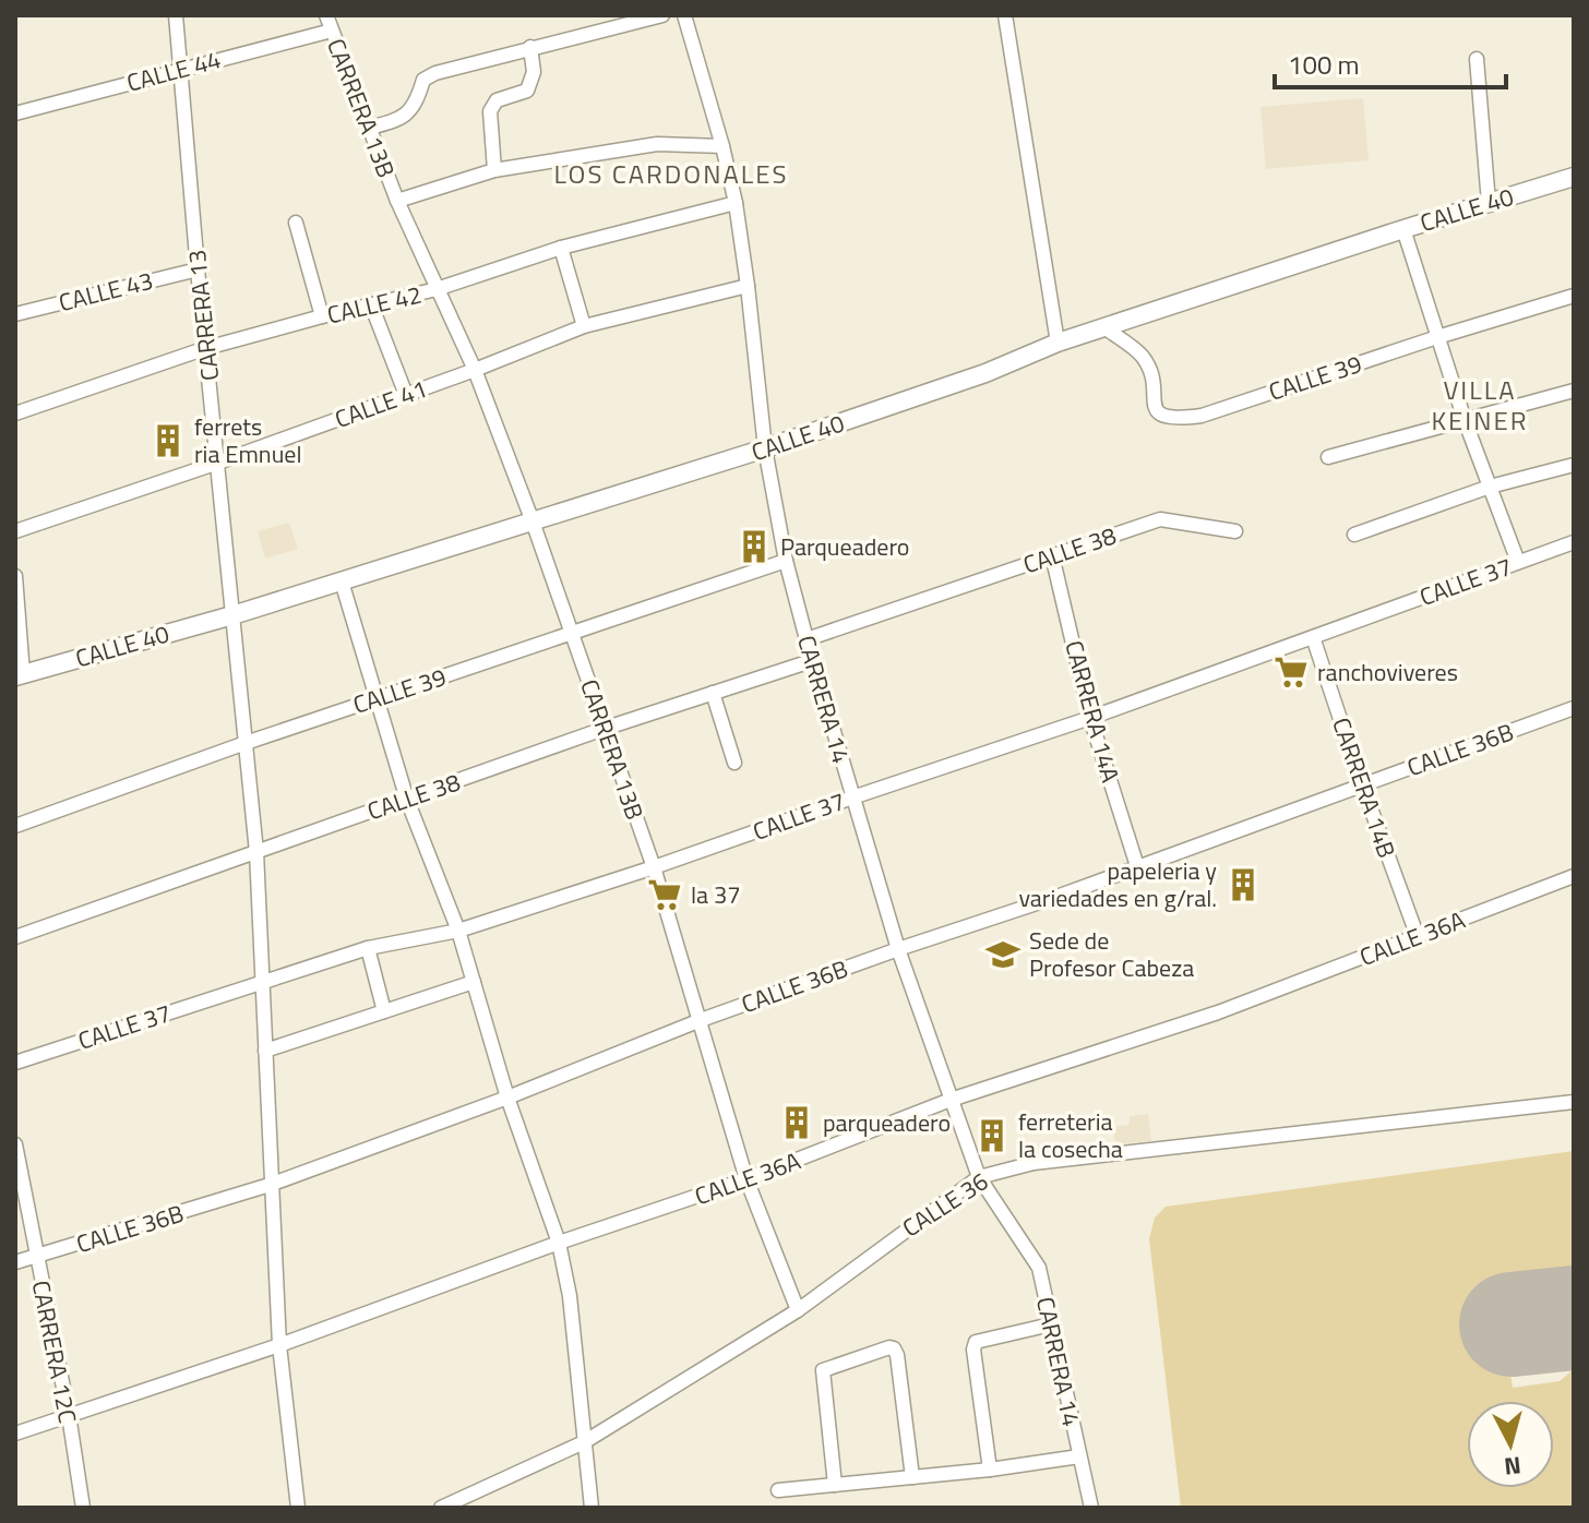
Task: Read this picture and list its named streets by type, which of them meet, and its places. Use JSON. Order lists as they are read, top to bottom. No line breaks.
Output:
{"streets":{"street":["CALLE 44","CARRERA 13B","CALLE 40","CALLE 43","CALLE 42","CARRERA 13","CALLE 39","CALLE 41","CALLE 38","CALLE 37","CARRERA 14","CARRERA 14A","CALLE 36B","CARRERA 14B","CALLE 36A","CALLE 36","CARRERA 12C"]},"crossings":[["CALLE 44","CARRERA 13B"],["CALLE 44","CARRERA 13"],["CARRERA 13B","CALLE 40"],["CARRERA 13B","CALLE 42"],["CARRERA 13B","CALLE 39"],["CARRERA 13B","CALLE 41"],["CARRERA 13B","CALLE 38"],["CARRERA 13B","CALLE 37"],["CARRERA 13B","CALLE 36B"],["CARRERA 13B","CALLE 36A"],["CARRERA 13B","CALLE 36"],["CALLE 40","CARRERA 13"],["CALLE 40","CALLE 39"],["CALLE 40","CARRERA 14"],["CALLE 43","CARRERA 13"],["CALLE 42","CARRERA 13"],["CALLE 42","CARRERA 14"],["CARRERA 13","CALLE 39"],["CARRERA 13","CALLE 41"],["CARRERA 13","CALLE 38"],["CARRERA 13","CALLE 37"],["CARRERA 13","CALLE 36B"],["CARRERA 13","CALLE 36A"],["CALLE 39","CARRERA 14"],["CALLE 41","CARRERA 14"],["CALLE 38","CARRERA 14"],["CALLE 38","CARRERA 14A"],["CALLE 37","CARRERA 14"],["CALLE 37","CARRERA 14A"],["CALLE 37","CARRERA 14B"],["CARRERA 14","CALLE 36B"],["CARRERA 14","CALLE 36A"],["CARRERA 14","CALLE 36"],["CARRERA 14A","CALLE 36B"],["CALLE 36B","CARRERA 14B"],["CALLE 36B","CARRERA 12C"],["CARRERA 14B","CALLE 36A"],["CALLE 36A","CARRERA 12C"]],"districts":["LOS CARDONALES","VILLA KEINER"],"places":{"building":["ferrets ria Emnuel","Parqueadero","papeleria y variedades en g/ral.","parqueadero","ferreteria la cosecha"],"supermarket":["ranchoviveres","la 37"],"school or university":["Sede de Profesor Cabeza"]},"scale_bar":"100 m","north":"bottom"}
